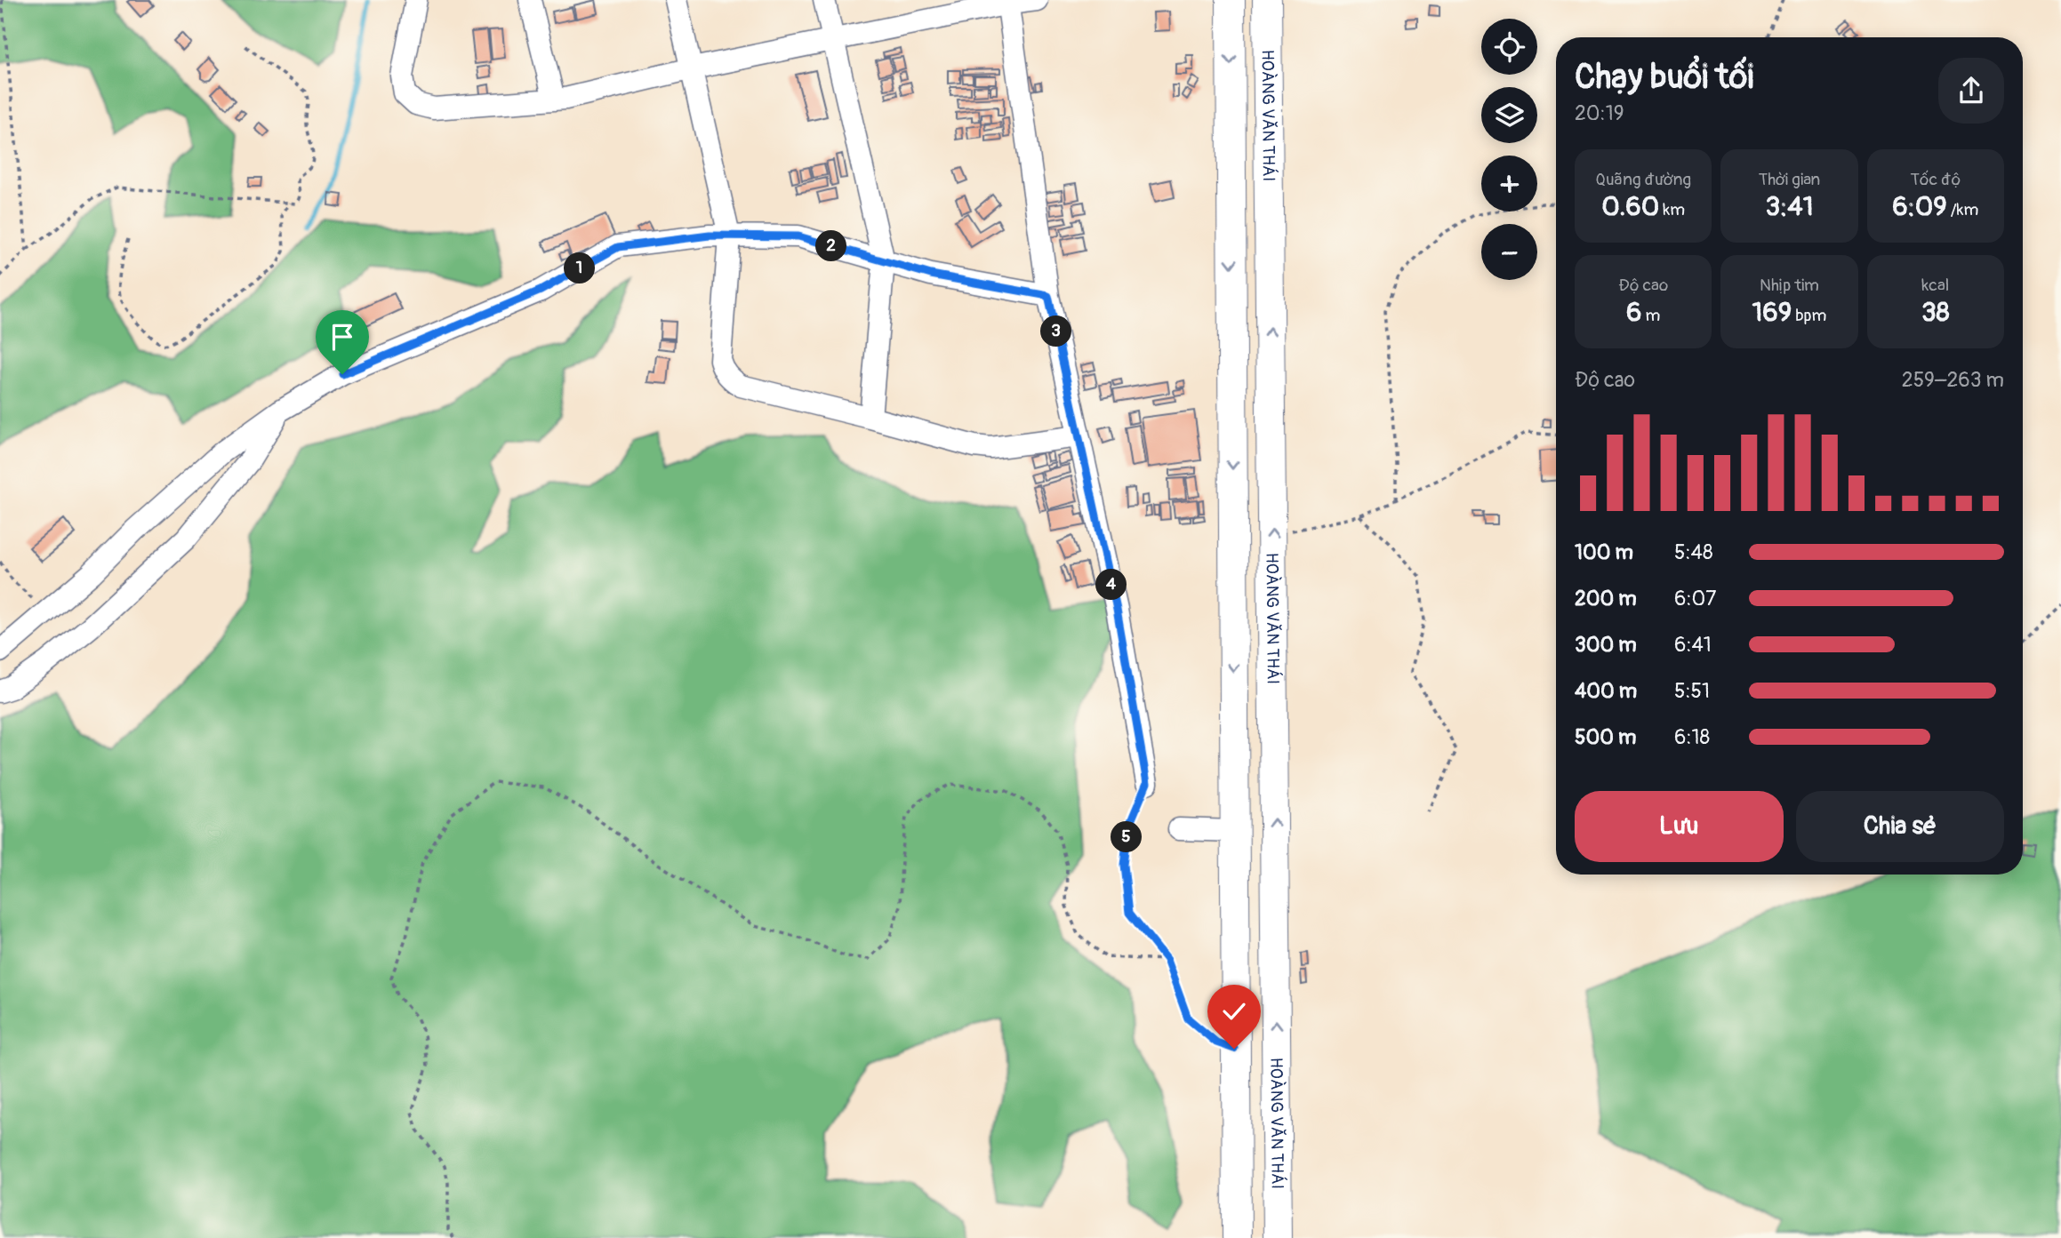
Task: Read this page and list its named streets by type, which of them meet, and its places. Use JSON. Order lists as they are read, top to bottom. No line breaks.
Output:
{"streets":{"main road":["HOÀNG VĂN THÁI"]},"page":{"map_buttons":["+","−"],"heading":["Chạy buổi tối","20:19"],"stats":[["Quãng đường","0.60 km"],["Thời gian","3:41"],["Tốc độ","6:09 /km"],["Độ cao","6 m"],["Nhịp tim","169 bpm"],["kcal","38"]],"pins":["2","1","3","4","5"],"chart":["Độ cao","259–263 m"],"list":[{"name":"100 m","note":"5:48"},{"name":"200 m","note":"6:07"},{"name":"300 m","note":"6:41"},{"name":"400 m","note":"5:51"},{"name":"500 m","note":"6:18"}],"buttons":["Lưu","Chia sẻ"]}}
